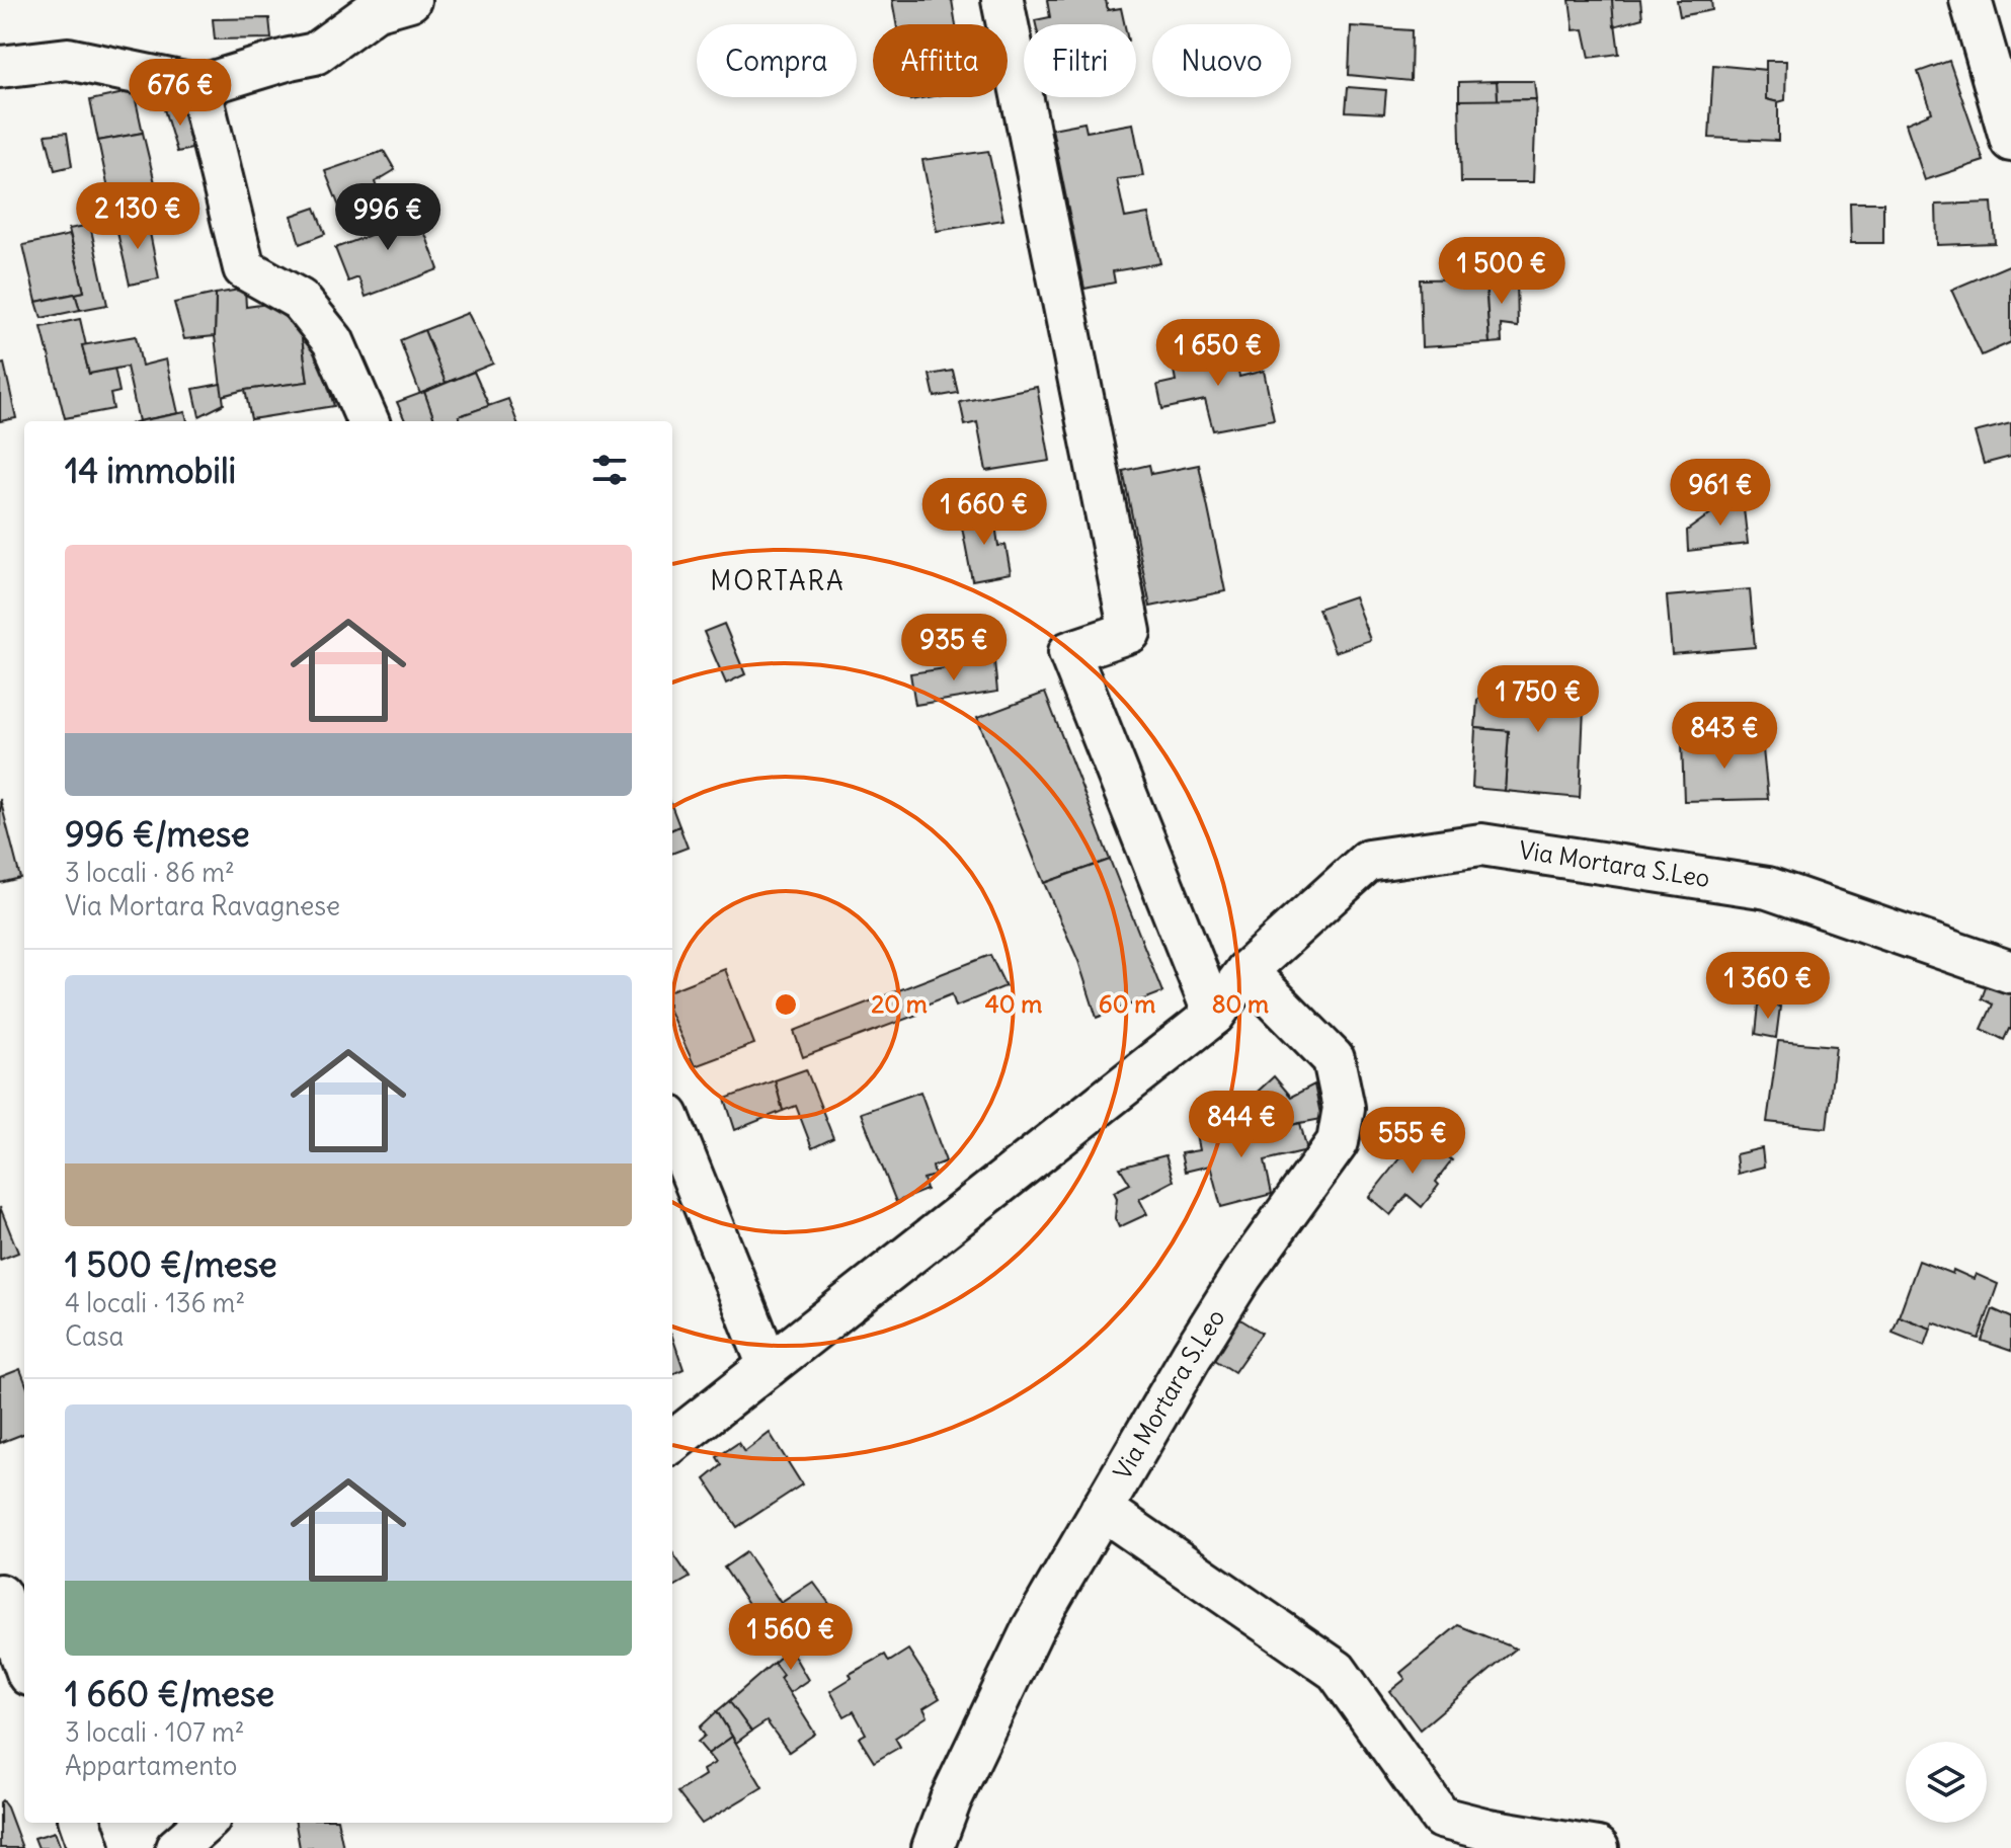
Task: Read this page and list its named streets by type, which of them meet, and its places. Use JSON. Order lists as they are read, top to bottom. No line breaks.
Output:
{"streets":{"street":["Via Mortara S.Leo"]},"districts":["MORTARA"],"page":{"chip":["Compra","Affitta","Filtri","Nuovo"],"price":["676 €","2 130 €","996 €","1 500 €","1 650 €","961 €","1 660 €","935 €","1 750 €","843 €","1 360 €","844 €","555 €","1 560 €"],"heading":"14 immobili","list":[{"name":"996 €/mese","note":"3 locali · 86 m² · Via Mortara Ravagnese"},{"name":"1 500 €/mese","note":"4 locali · 136 m² · Casa"},{"name":"1 660 €/mese","note":"3 locali · 107 m² · Appartamento"}]},"rings":["20 m","40 m","60 m","80 m"]}
